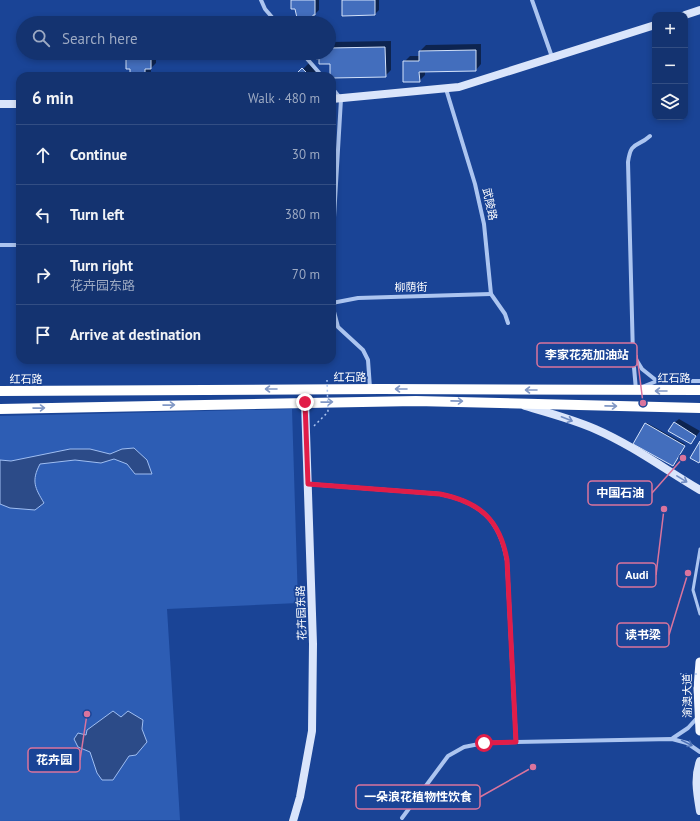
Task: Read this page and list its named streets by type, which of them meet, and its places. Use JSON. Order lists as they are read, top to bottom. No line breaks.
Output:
{"streets":{"highway":["红石路"],"main road":["渝澳大道"],"street":["武陵路","柳荫街","花卉园东路"]},"crossings":[["武陵路","柳荫街"]],"places":["李家花苑加油站","中国石油","Audi","读书梁","花卉园","一朵浪花植物性饮食"],"page":{"map_buttons":["+","−"],"search":"Search here","heading":["6 min","Walk · 480 m"],"list":[["Continue","30 m"],["Turn left","380 m"],["Turn right","花卉园东路","70 m"],"Arrive at destination"]}}
